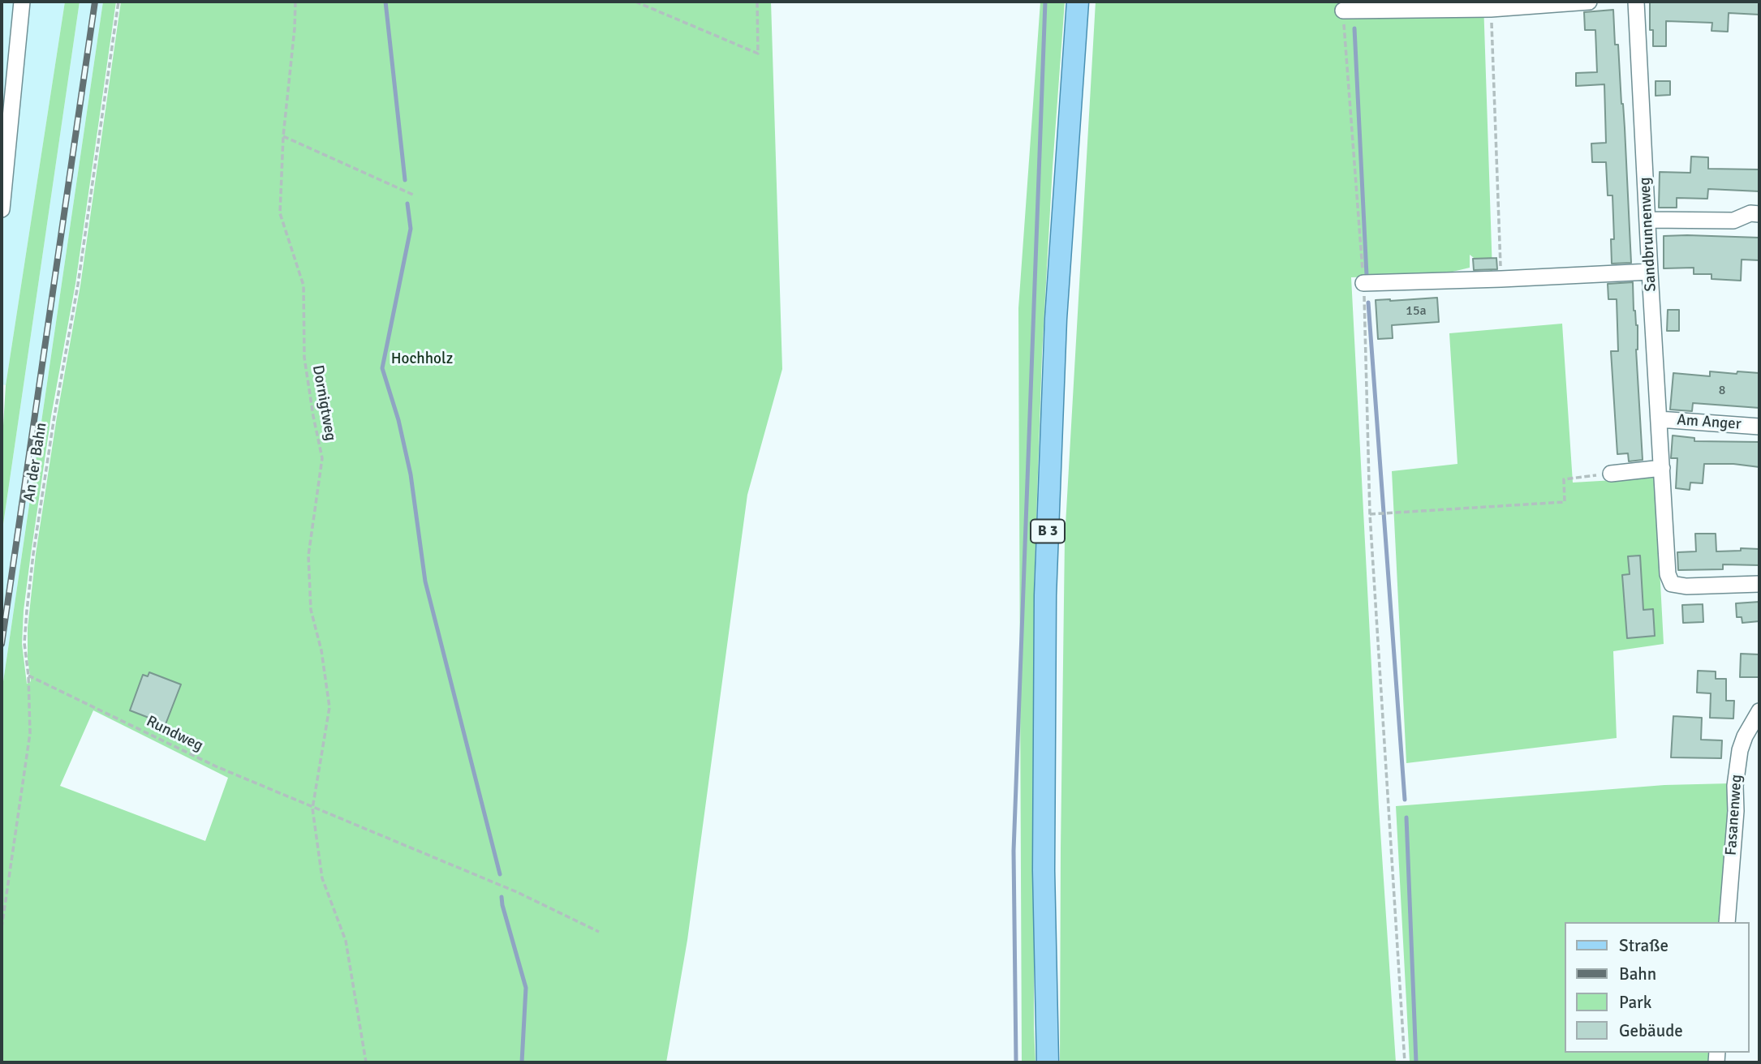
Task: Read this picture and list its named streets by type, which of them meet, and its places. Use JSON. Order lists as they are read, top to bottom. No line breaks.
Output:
{"streets":{"main road":["B 3"],"street":["Sandbrunnenweg","Am Anger","Fasanenweg"],"path":["Dornigtweg","An der Bahn","Rundweg"]},"crossings":[["Sandbrunnenweg","Am Anger"],["Dornigtweg","Rundweg"],["An der Bahn","Rundweg"]],"parks":["Hochholz"],"house_numbers":["15a","8"],"legend":["Straße","Bahn","Park","Gebäude"]}
